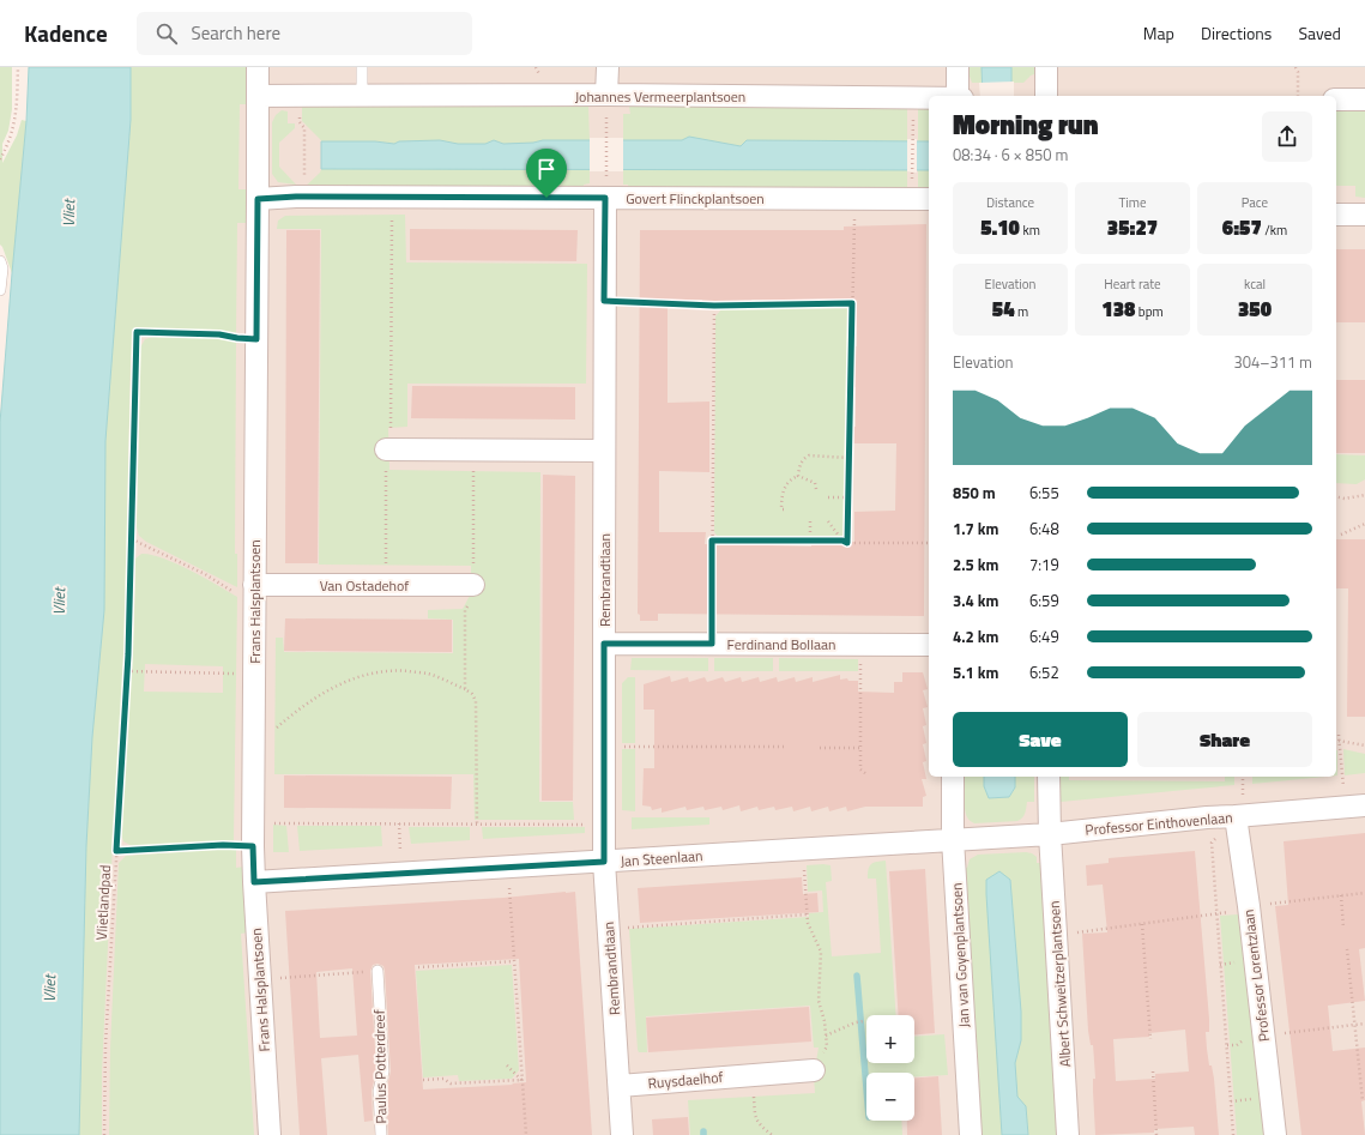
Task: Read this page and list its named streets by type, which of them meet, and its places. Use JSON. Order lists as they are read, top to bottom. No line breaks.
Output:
{"streets":{"street":["Johannes Vermeerplantsoen","Govert Flinckplantsoen","Rembrandtlaan","Van Ostadehof","Frans Halsplantsoen","Ferdinand Bollaan","Professor Einthovenlaan","Jan Steenlaan","Jan van Goyenplantsoen","Professor Lorentzlaan","Albert Schweitzerplantsoen","Ruysdaelhof"],"lane":["Paulus Potterdreef"],"path":["Vlietlandpad"]},"crossings":[["Johannes Vermeerplantsoen","Frans Halsplantsoen"],["Govert Flinckplantsoen","Rembrandtlaan"],["Govert Flinckplantsoen","Frans Halsplantsoen"],["Rembrandtlaan","Ferdinand Bollaan"],["Rembrandtlaan","Jan Steenlaan"],["Rembrandtlaan","Ruysdaelhof"],["Van Ostadehof","Frans Halsplantsoen"],["Frans Halsplantsoen","Jan Steenlaan"],["Frans Halsplantsoen","Vlietlandpad"],["Professor Einthovenlaan","Jan Steenlaan"],["Professor Einthovenlaan","Jan van Goyenplantsoen"],["Professor Einthovenlaan","Professor Lorentzlaan"],["Professor Einthovenlaan","Albert Schweitzerplantsoen"],["Jan Steenlaan","Jan van Goyenplantsoen"]],"water":["Vliet"],"page":{"header":"Kadence","search":"Search here","nav":["Map","Directions","Saved"],"heading":["Morning run","08:34 · 6 × 850 m"],"stats":[["Distance","5.10 km"],["Time","35:27"],["Pace","6:57 /km"],["Elevation","54 m"],["Heart rate","138 bpm"],["kcal","350"]],"chart":["Elevation","304–311 m"],"list":[{"name":"850 m","note":"6:55"},{"name":"1.7 km","note":"6:48"},{"name":"2.5 km","note":"7:19"},{"name":"3.4 km","note":"6:59"},{"name":"4.2 km","note":"6:49"},{"name":"5.1 km","note":"6:52"}],"buttons":["Save","Share"],"map_buttons":["+","−"]}}
